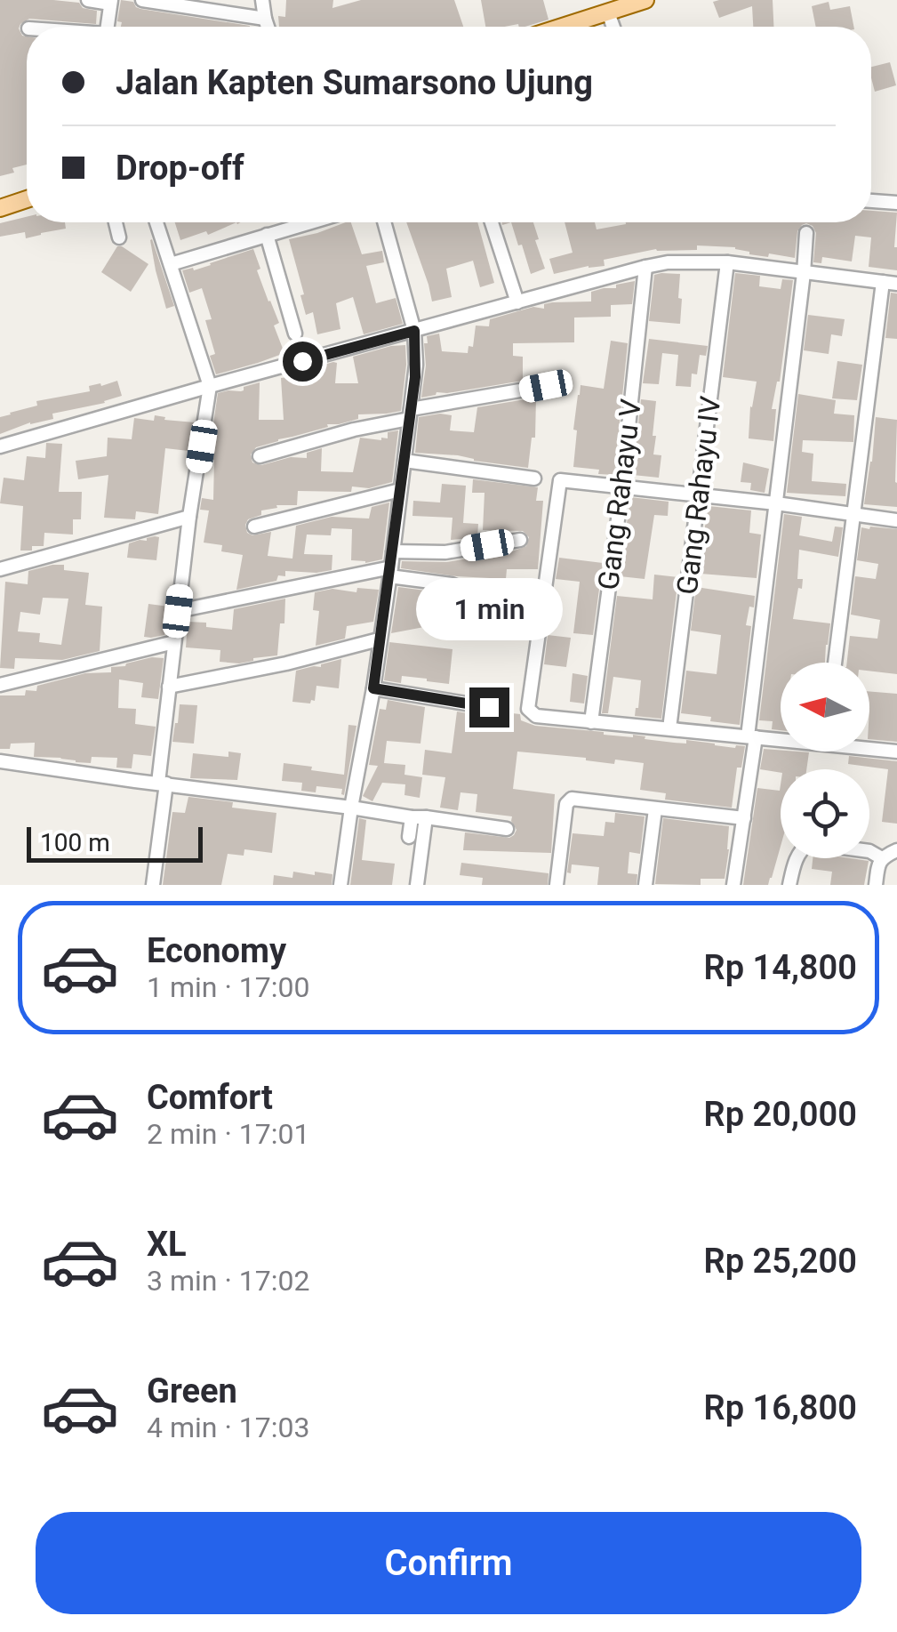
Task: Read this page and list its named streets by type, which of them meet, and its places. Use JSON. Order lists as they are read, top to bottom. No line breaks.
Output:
{"streets":{"street":["Gang Rahayu V","Gang Rahayu IV"]},"scale_bar":"100 m","north":"left","page":{"banner":["Jalan Kapten Sumarsono Ujung","Drop-off"],"bubble":"1 min","scale":"100 m","list":[{"name":"Economy","note":"1 min · 17:00","value":"Rp 14,800"},{"name":"Comfort","note":"2 min · 17:01","value":"Rp 20,000"},{"name":"XL","note":"3 min · 17:02","value":"Rp 25,200"},{"name":"Green","note":"4 min · 17:03","value":"Rp 16,800"}],"buttons":"Confirm"}}
